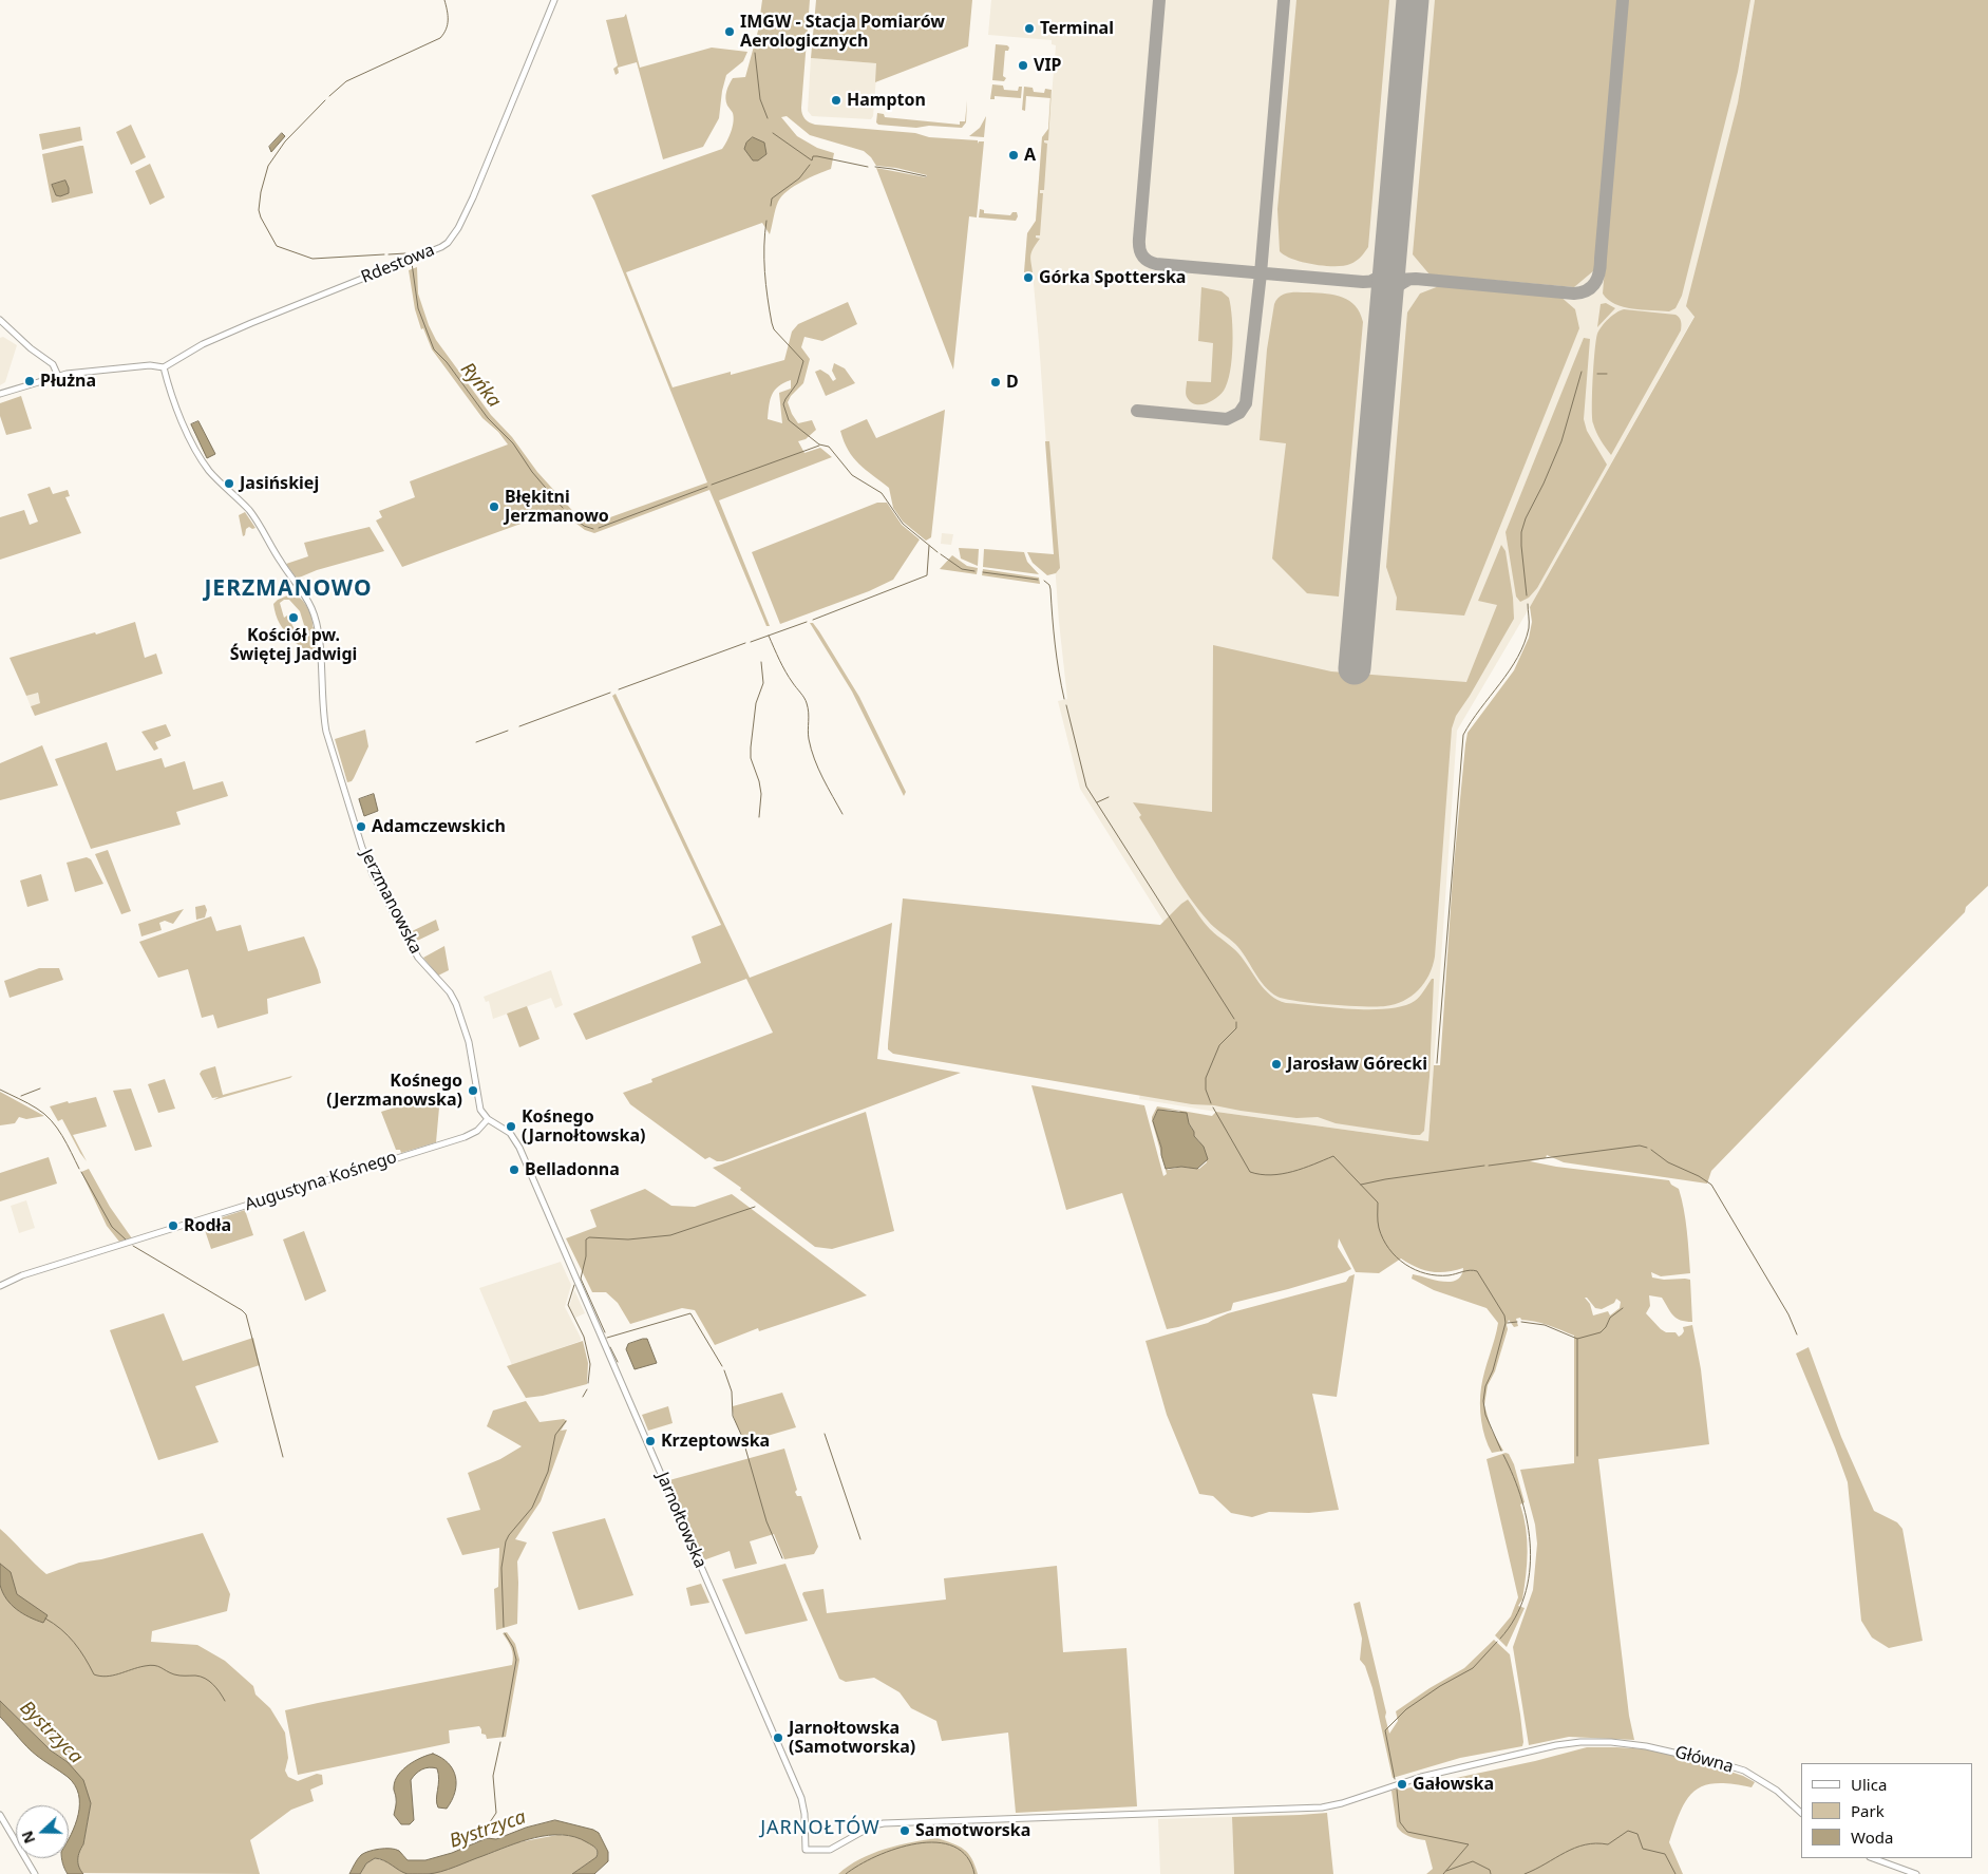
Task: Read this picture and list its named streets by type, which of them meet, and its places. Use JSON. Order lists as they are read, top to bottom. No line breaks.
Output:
{"streets":{"street":["Rdestowa","Jerzmanowska","Augustyna Kośnego","Jarnołtowska","Główna"]},"crossings":[["Rdestowa","Jerzmanowska"],["Jerzmanowska","Augustyna Kośnego"],["Jerzmanowska","Jarnołtowska"],["Augustyna Kośnego","Jarnołtowska"],["Jarnołtowska","Główna"]],"districts":["JERZMANOWO","JARNOŁTÓW"],"water":["Ryńka","Bystrzyca"],"places":["Terminal","IMGW - Stacja Pomiarów Aerologicznych","VIP","Hampton","A","Górka Spotterska","Płużna","D","Jasińskiej","Błękitni Jerzmanowo","Kościół pw. Świętej Jadwigi","Adamczewskich","Jarosław Górecki","Kośnego (Jerzmanowska)","Kośnego (Jarnołtowska)","Belladonna","Rodła","Krzeptowska","Jarnołtowska (Samotworska)","Gałowska","Samotworska"],"legend":["Ulica","Park","Woda"],"north":"left"}
